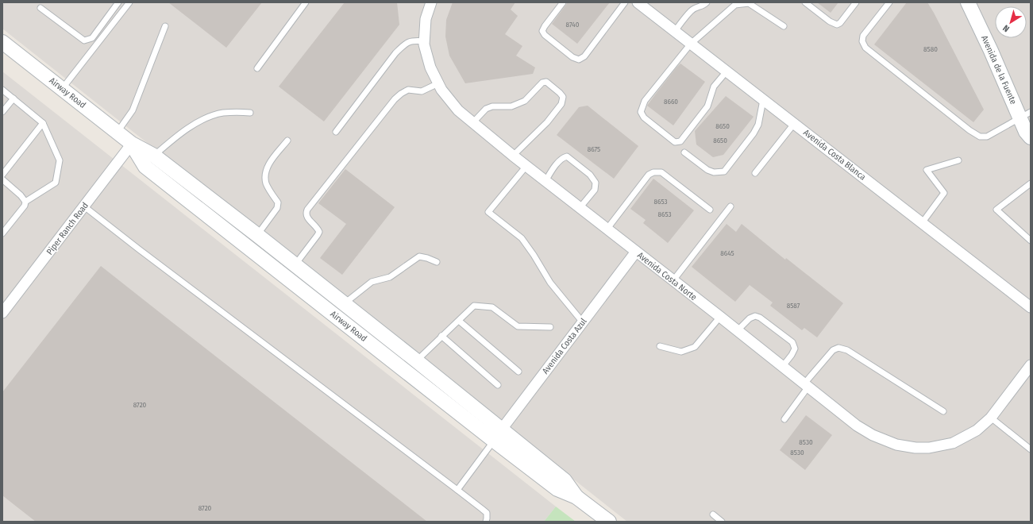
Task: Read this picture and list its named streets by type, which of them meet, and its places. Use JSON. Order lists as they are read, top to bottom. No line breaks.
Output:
{"streets":{"street":["Avenida de la Fuente","Airway Road","Avenida Costa Blanca","Piper Ranch Road","Avenida Costa Norte","Avenida Costa Azul"]},"crossings":[["Airway Road","Piper Ranch Road"],["Airway Road","Avenida Costa Azul"],["Avenida Costa Norte","Avenida Costa Azul"]],"house_numbers":["8740","8580","8660","8650","8650","8675","8653","8653","8645","8587","8720","8530","8530","8720"],"north":"bottom left"}
